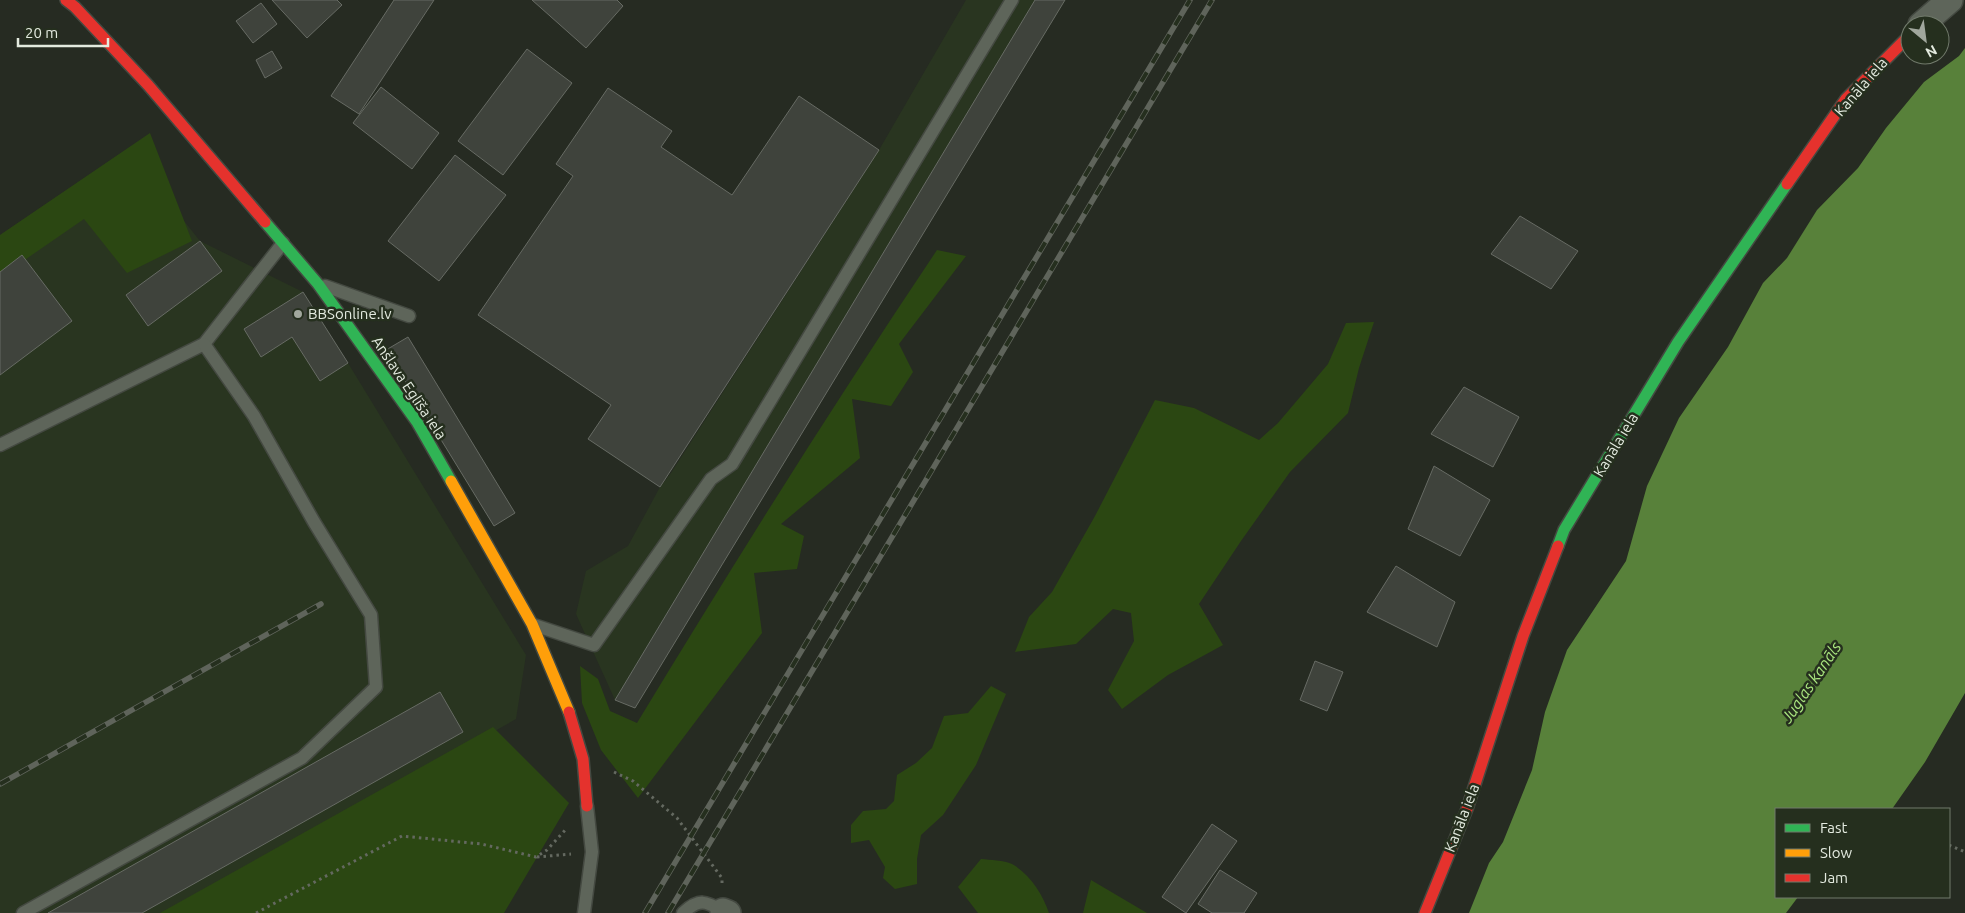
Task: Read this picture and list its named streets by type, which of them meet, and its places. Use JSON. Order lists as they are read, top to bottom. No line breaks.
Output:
{"streets":{"street":["Kanāla iela","Anšlava Eglīša iela"]},"water":["Juglas kanāls"],"places":["BBSonline.lv"],"legend":["Fast","Slow","Jam"],"scale_bar":"20 m","north":"bottom right"}
